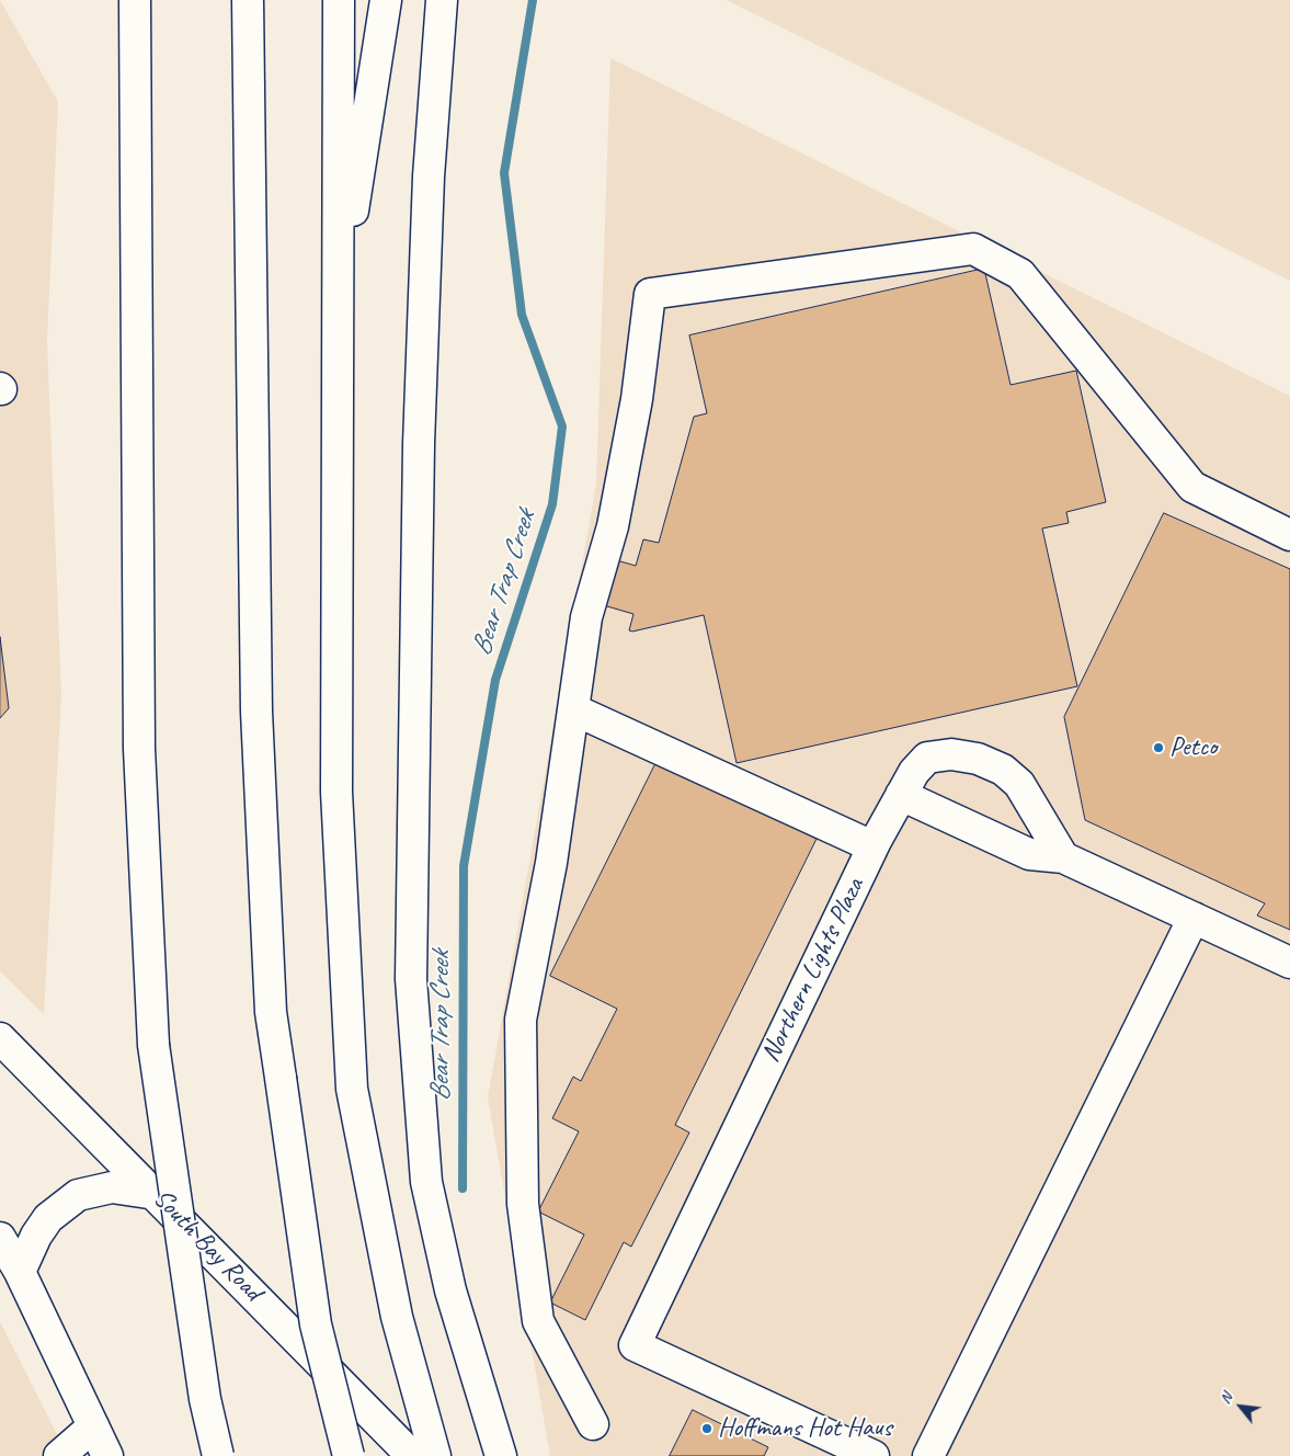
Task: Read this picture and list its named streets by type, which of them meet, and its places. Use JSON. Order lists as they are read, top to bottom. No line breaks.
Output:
{"streets":{"main road":["Northern Lights Plaza","South Bay Road"]},"water":["Bear Trap Creek"],"places":["Petco","Hoffmans Hot Haus"],"north":"top left"}
